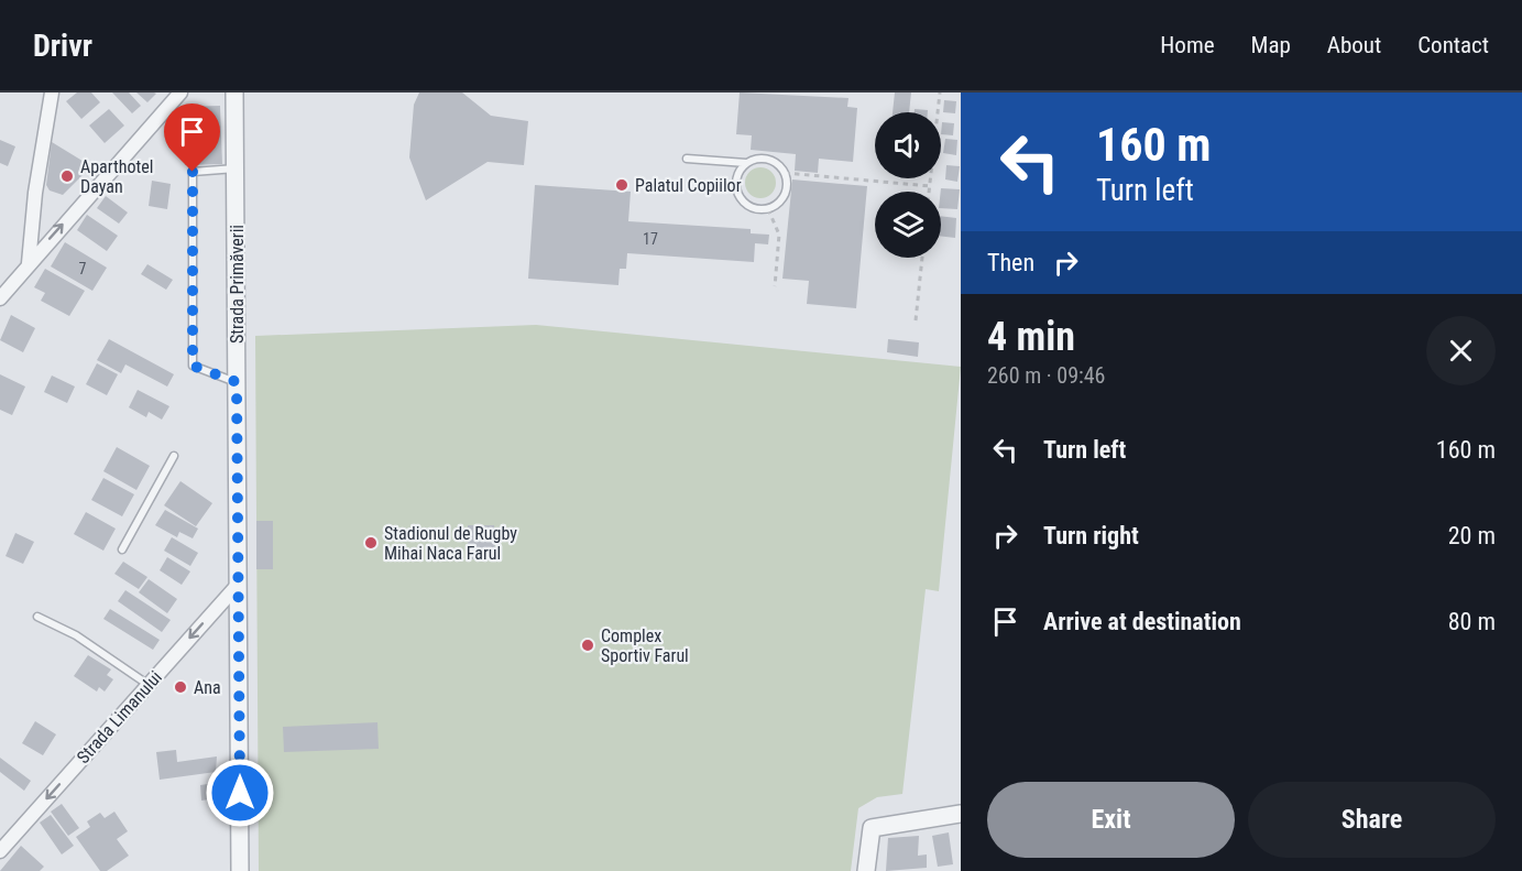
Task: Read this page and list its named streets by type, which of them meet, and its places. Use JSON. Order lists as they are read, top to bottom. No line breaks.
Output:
{"streets":{"street":["Strada Primăverii","Strada Limanului"]},"crossings":[["Strada Primăverii","Strada Limanului"]],"one_way":["Strada Limanului"],"places":["Aparthotel Dayan","Palatul Copiilor","Stadionul de Rugby Mihai Naca Farul","Complex Sportiv Farul","Ana"],"house_numbers":["17","7"],"page":{"header":"Drivr","nav":["Home","Map","About","Contact"],"turn":["160 m","Turn left"],"then":"Then","heading":["4 min","260 m · 09:46"],"list":[{"name":"Turn left","value":"160 m"},{"name":"Turn right","value":"20 m"},{"name":"Arrive at destination","value":"80 m"}],"buttons":["Exit","Share"]}}
